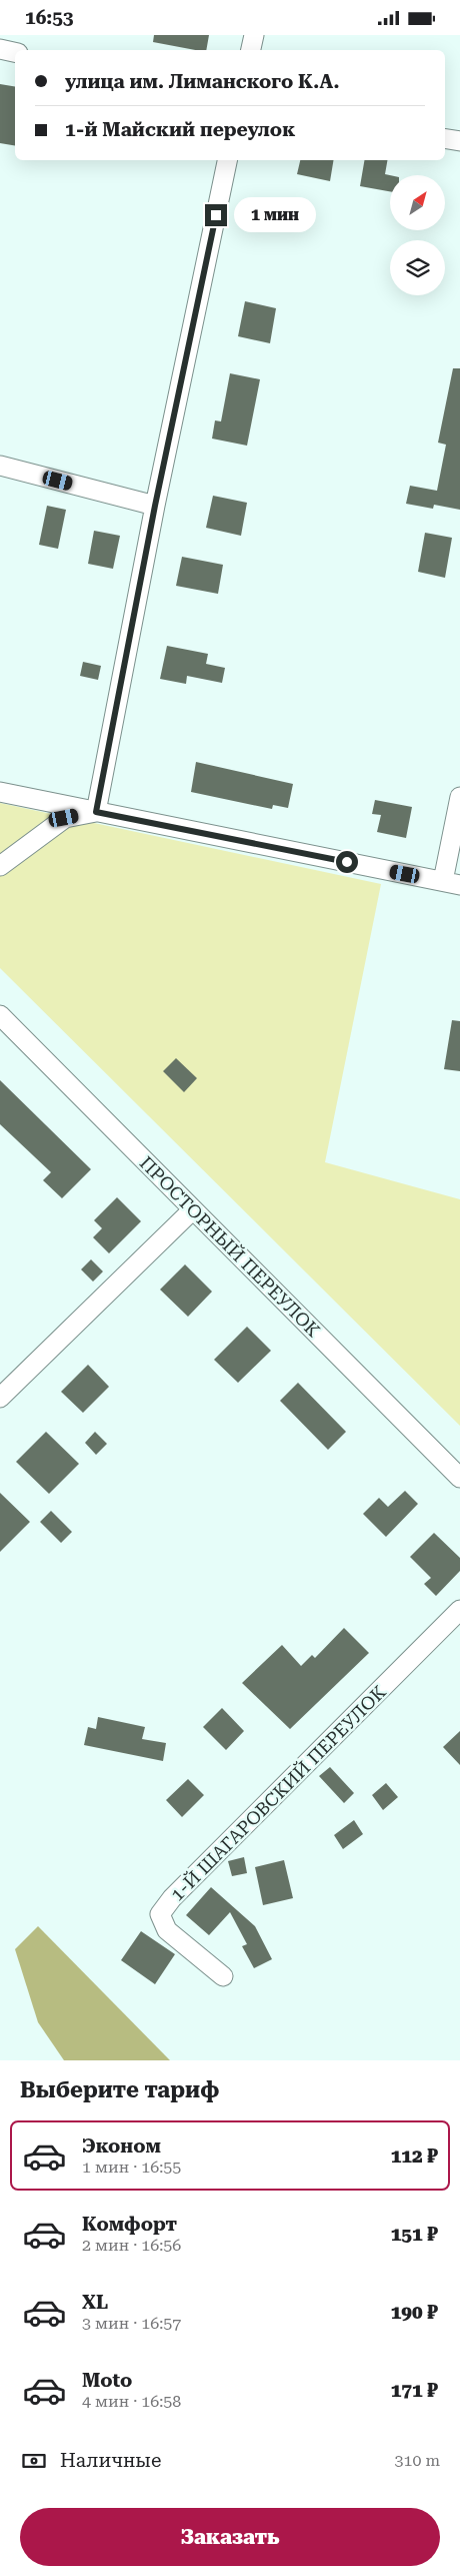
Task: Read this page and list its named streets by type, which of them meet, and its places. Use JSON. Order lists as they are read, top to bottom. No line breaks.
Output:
{"streets":{"street":["ПРОСТОРНЫЙ ПЕРЕУЛОК","1-Й ШАГАРОВСКИЙ ПЕРЕУЛОК"]},"north":"top right","page":{"status":"16:53","banner":["улица им. Лиманского К.А.","1-й Майский переулок"],"bubble":"1 мин","heading":"Выберите тариф","list":[{"name":"Эконом","note":"1 мин · 16:55","value":"112 ₽"},{"name":"Комфорт","note":"2 мин · 16:56","value":"151 ₽"},{"name":"XL","note":"3 мин · 16:57","value":"190 ₽"},{"name":"Moto","note":"4 мин · 16:58","value":"171 ₽"}],"pay":["Наличные","310 m"],"buttons":"Заказать"}}
